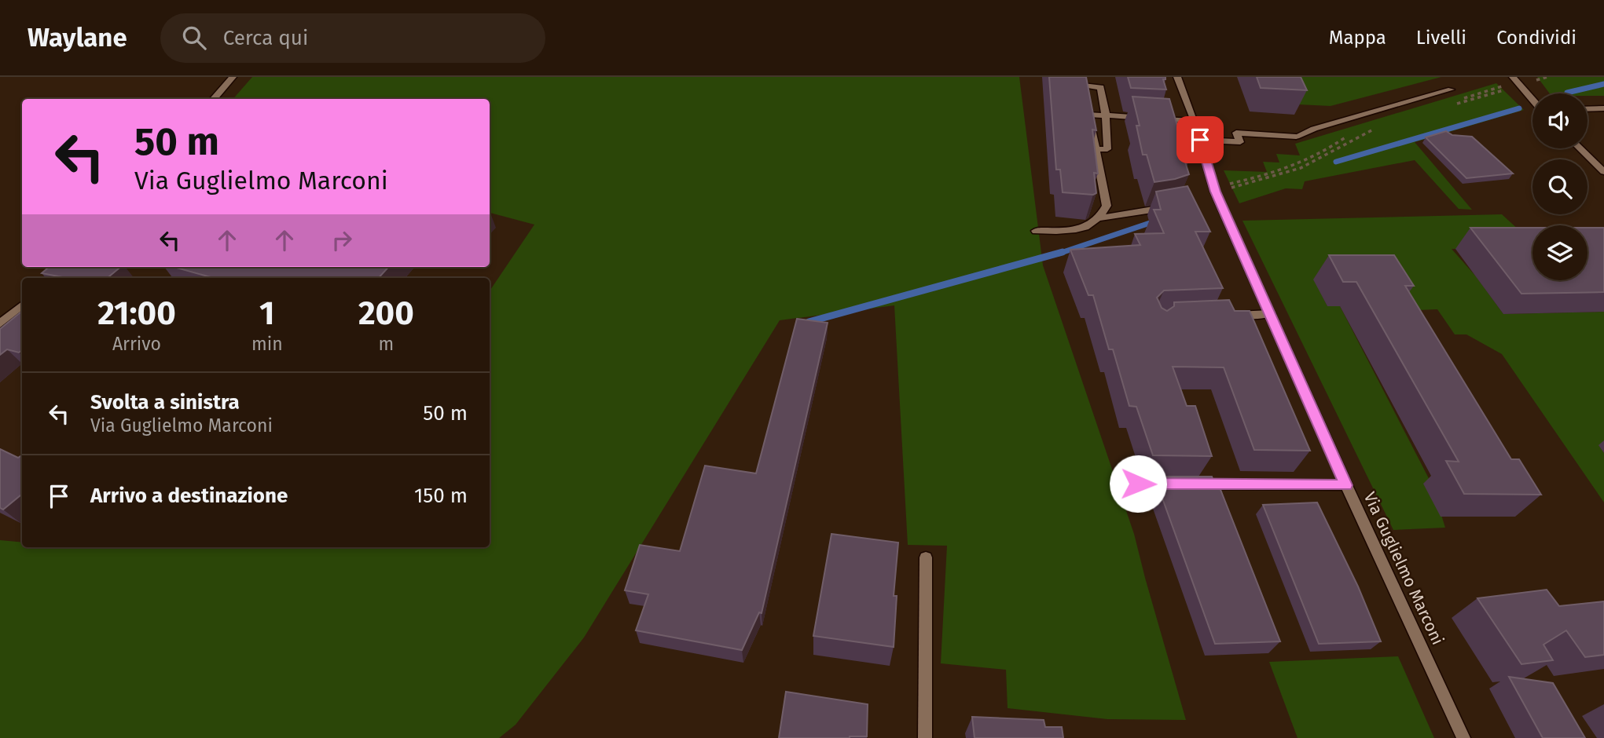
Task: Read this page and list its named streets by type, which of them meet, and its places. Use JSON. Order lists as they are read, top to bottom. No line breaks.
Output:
{"streets":{"street":["Via Guglielmo Marconi"]},"page":{"header":"Waylane","search":"Cerca qui","nav":["Mappa","Livelli","Condividi"],"turn":["50 m","Via Guglielmo Marconi"],"eta":["21:00","Arrivo","1","min","200","m"],"list":[{"name":"Svolta a sinistra","note":"Via Guglielmo Marconi","value":"50 m"},{"name":"Arrivo a destinazione","value":"150 m"}]}}
